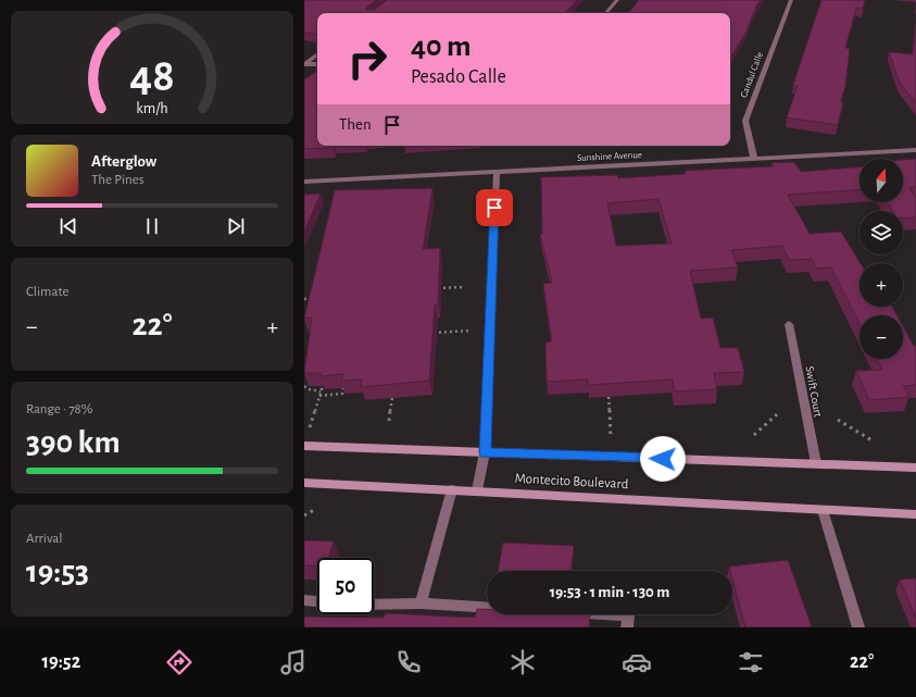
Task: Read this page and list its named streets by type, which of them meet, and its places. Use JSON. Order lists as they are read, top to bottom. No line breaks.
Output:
{"streets":{"main road":["Montecito Boulevard"],"street":["Gandul Calle","Sunshine Avenue","Swift Court"]},"crossings":[["Gandul Calle","Sunshine Avenue"],["Swift Court","Montecito Boulevard"]],"north":"top","page":{"turn":["40 m","Pesado Calle"],"then":"Then","song":["Afterglow","The Pines"],"map_buttons":["+","−"],"tile":["Climate",["Range · 78%","390 km"],["Arrival","19:53"]],"heat":["−","22°","+"],"limit":"50","trip":"19:53 · 1 min · 130 m","tabs":["19:52","22°"],"gauge":["48","km/h"]}}
